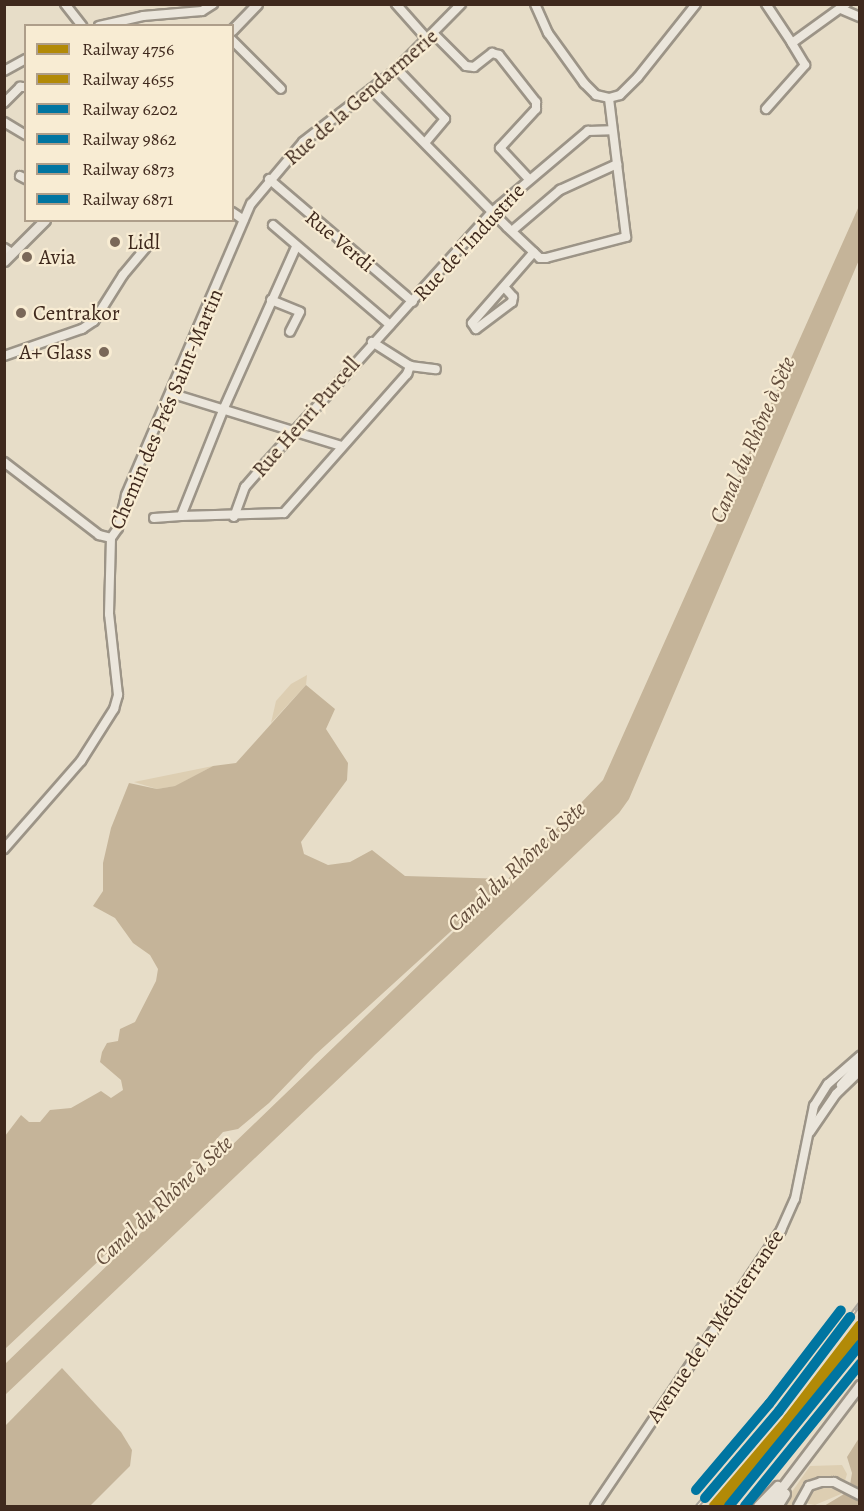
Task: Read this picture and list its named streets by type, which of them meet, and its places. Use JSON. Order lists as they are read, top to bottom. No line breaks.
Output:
{"streets":{"street":["Rue de la Gendarmerie","Rue Verdi","Rue de l'Industrie","Chemin des Prés Saint-Martin","Rue Henri Purcell","Avenue de la Méditerranée"]},"crossings":[["Rue de la Gendarmerie","Rue Verdi"],["Rue de la Gendarmerie","Chemin des Prés Saint-Martin"],["Rue Verdi","Rue de l'Industrie"],["Rue de l'Industrie","Rue Henri Purcell"]],"water":["Canal du Rhône à Sète"],"places":["Lidl","Avia","Centrakor","A+ Glass"],"lines":["rail line 6871","rail line 9862","rail line 4655","rail line 4756","rail line 6202","rail line 6873"],"legend":["Railway 4756","Railway 4655","Railway 6202","Railway 9862","Railway 6873","Railway 6871"]}
